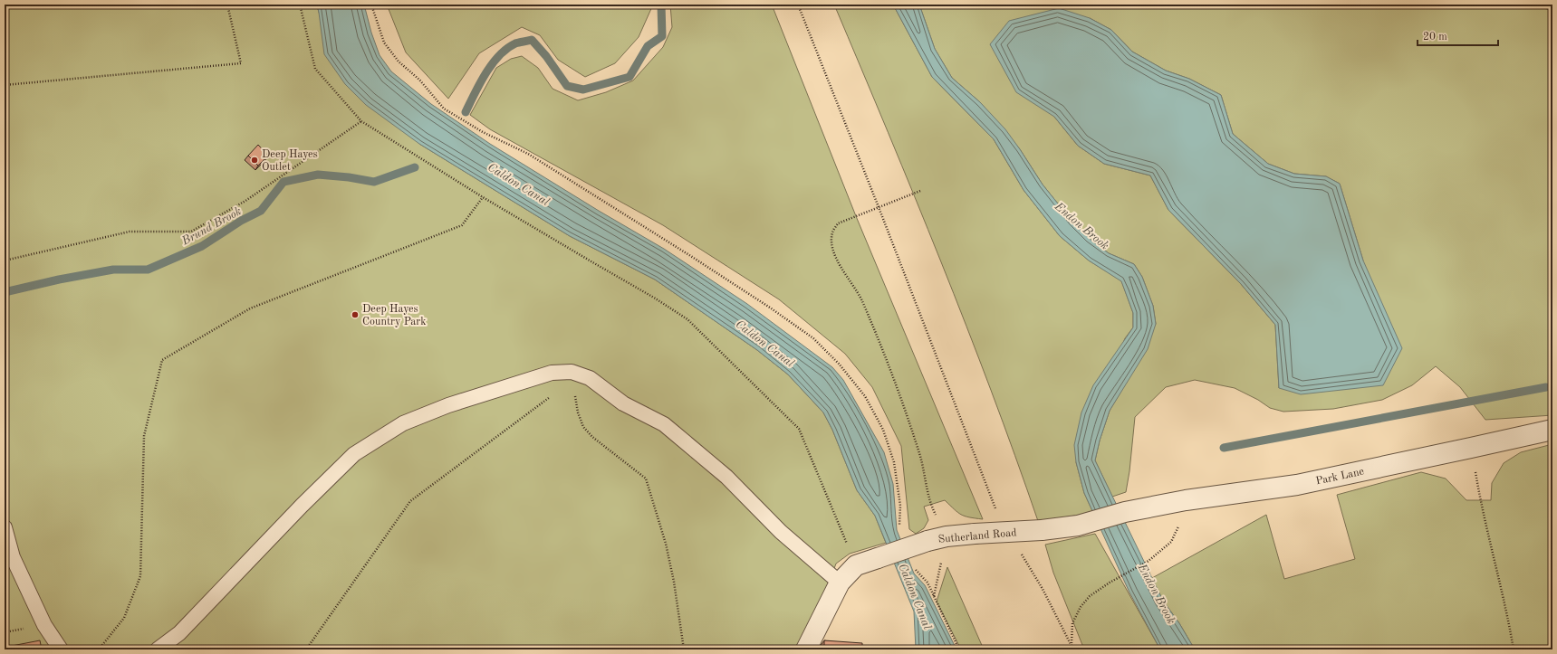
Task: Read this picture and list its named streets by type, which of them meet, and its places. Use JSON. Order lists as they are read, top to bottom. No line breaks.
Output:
{"streets":{"street":["Park Lane","Sutherland Road"]},"crossings":[["Park Lane","Sutherland Road"]],"water":["Caldon Canal","Brund Brook","Endon Brook"],"places":["Deep Hayes Outlet","Deep Hayes Country Park"],"scale_bar":"20 m"}
